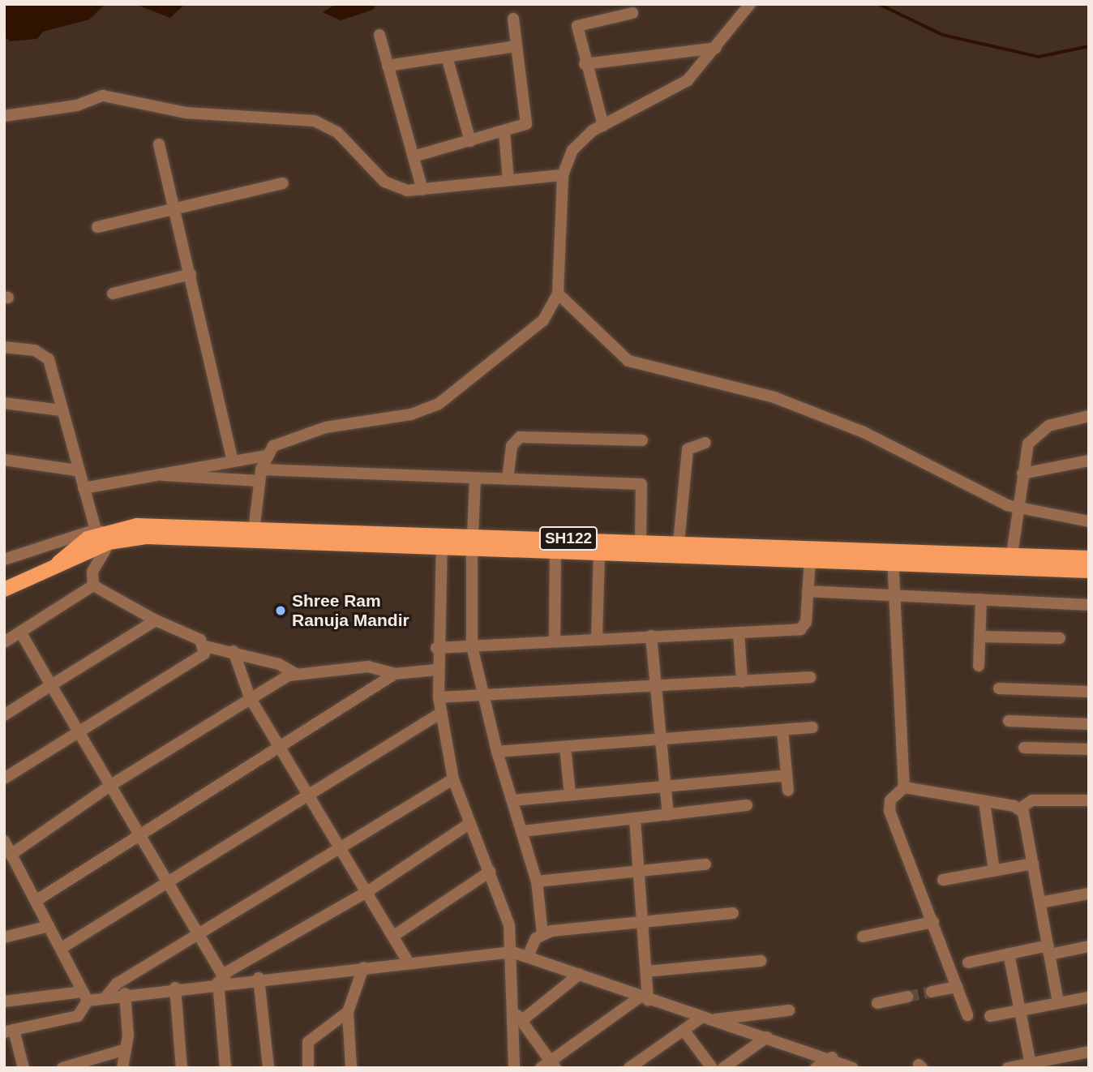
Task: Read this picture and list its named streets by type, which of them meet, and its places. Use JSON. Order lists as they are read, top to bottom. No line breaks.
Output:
{"streets":{"main road":["SH122"]},"places":["Shree Ram Ranuja Mandir"]}
